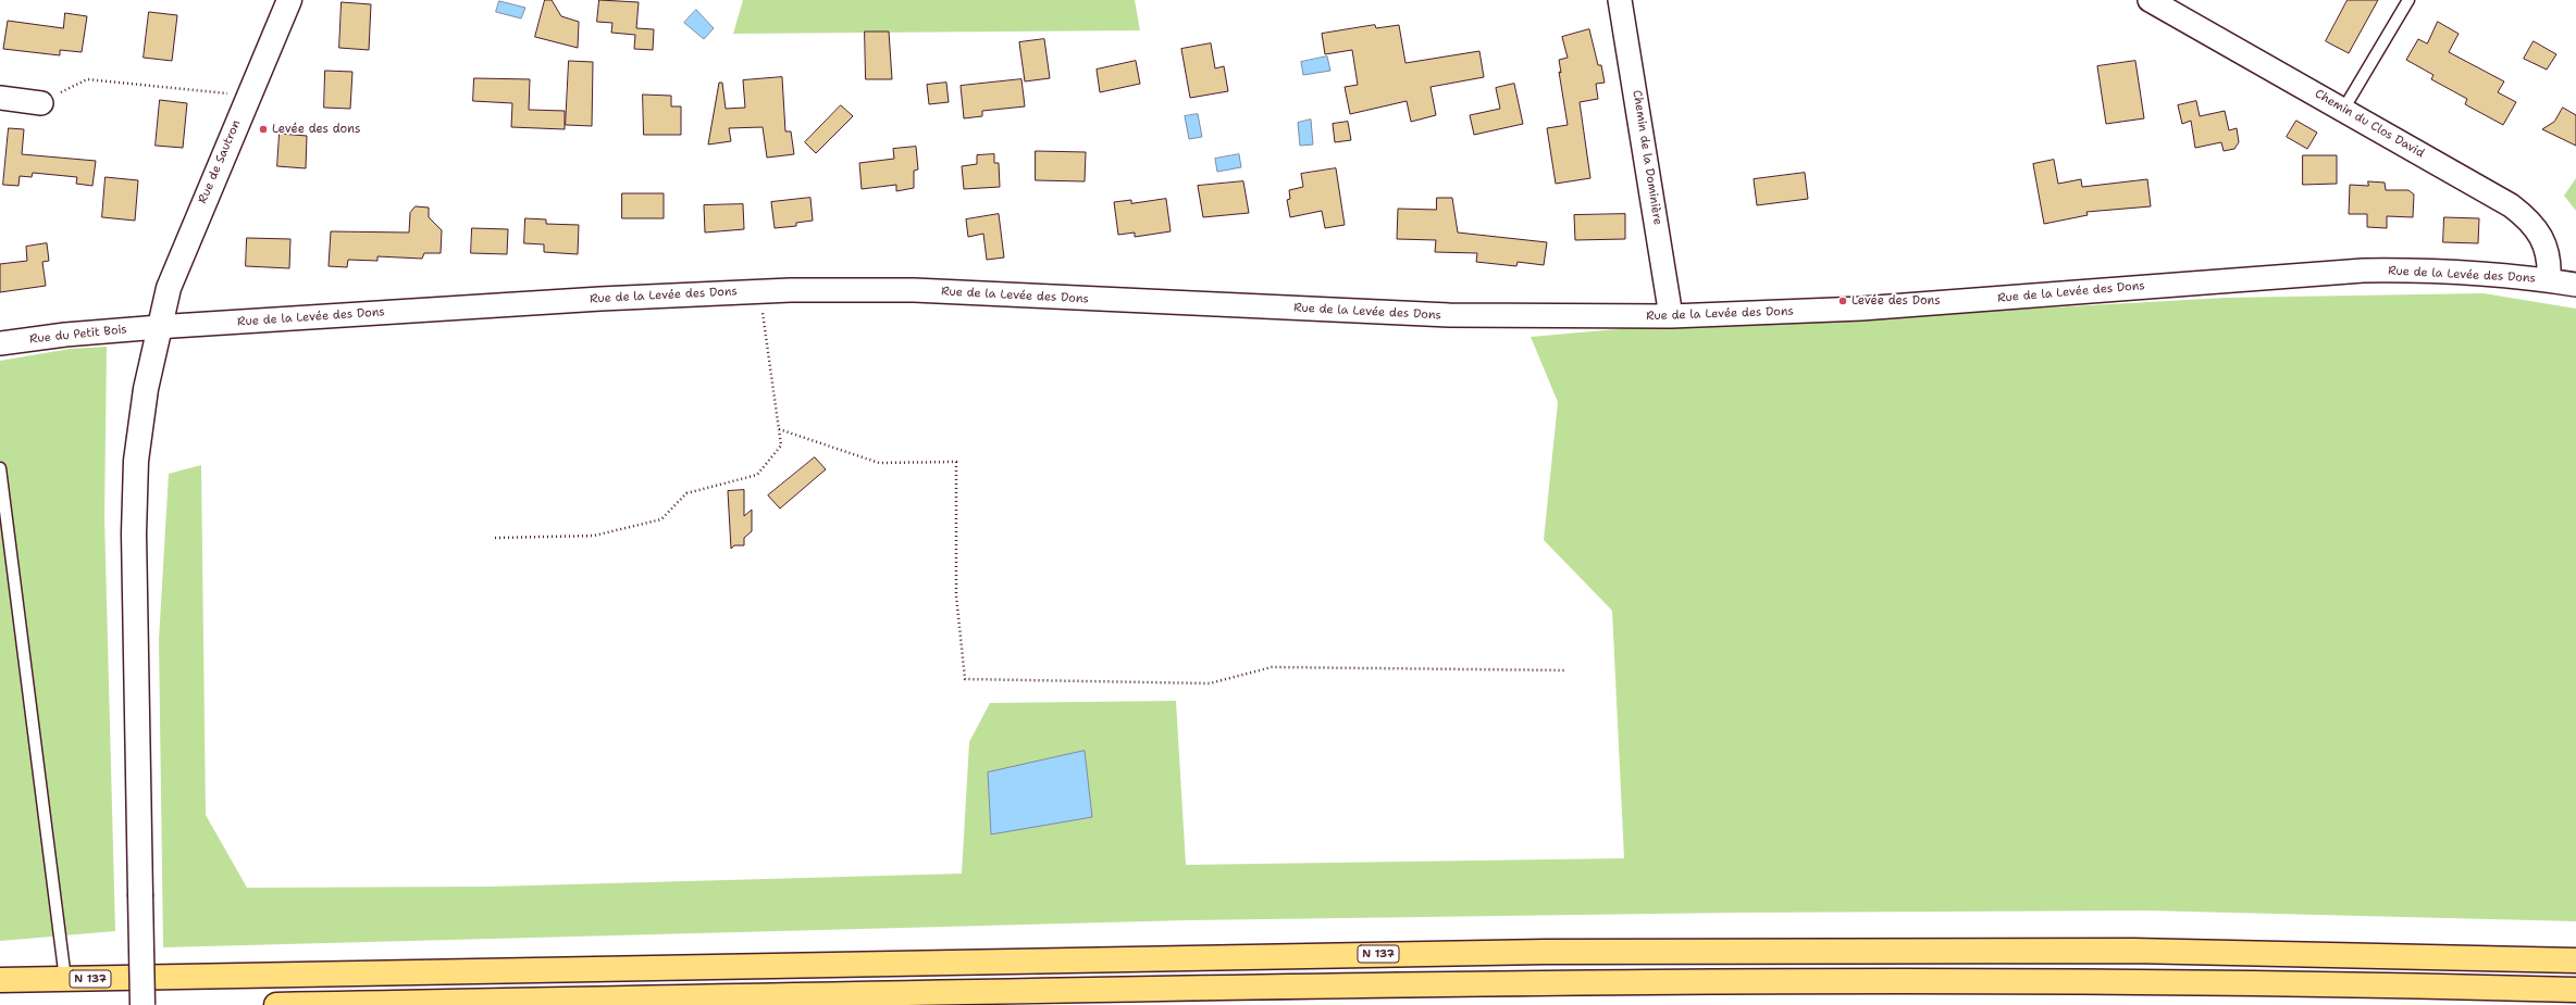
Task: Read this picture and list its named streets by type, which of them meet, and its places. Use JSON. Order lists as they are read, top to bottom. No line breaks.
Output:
{"streets":{"highway":["N 137"],"street":["Chemin du Clos David","Chemin de la Dominière","Rue de Sautron","Rue de la Levée des Dons","Rue du Petit Bois"]},"crossings":[["Chemin du Clos David","Rue de la Levée des Dons"],["Chemin de la Dominière","Rue de la Levée des Dons"],["Rue de Sautron","Rue de la Levée des Dons"],["Rue de Sautron","Rue du Petit Bois"],["Rue de la Levée des Dons","Rue du Petit Bois"]],"places":["Levée des dons","Levée des Dons"]}
